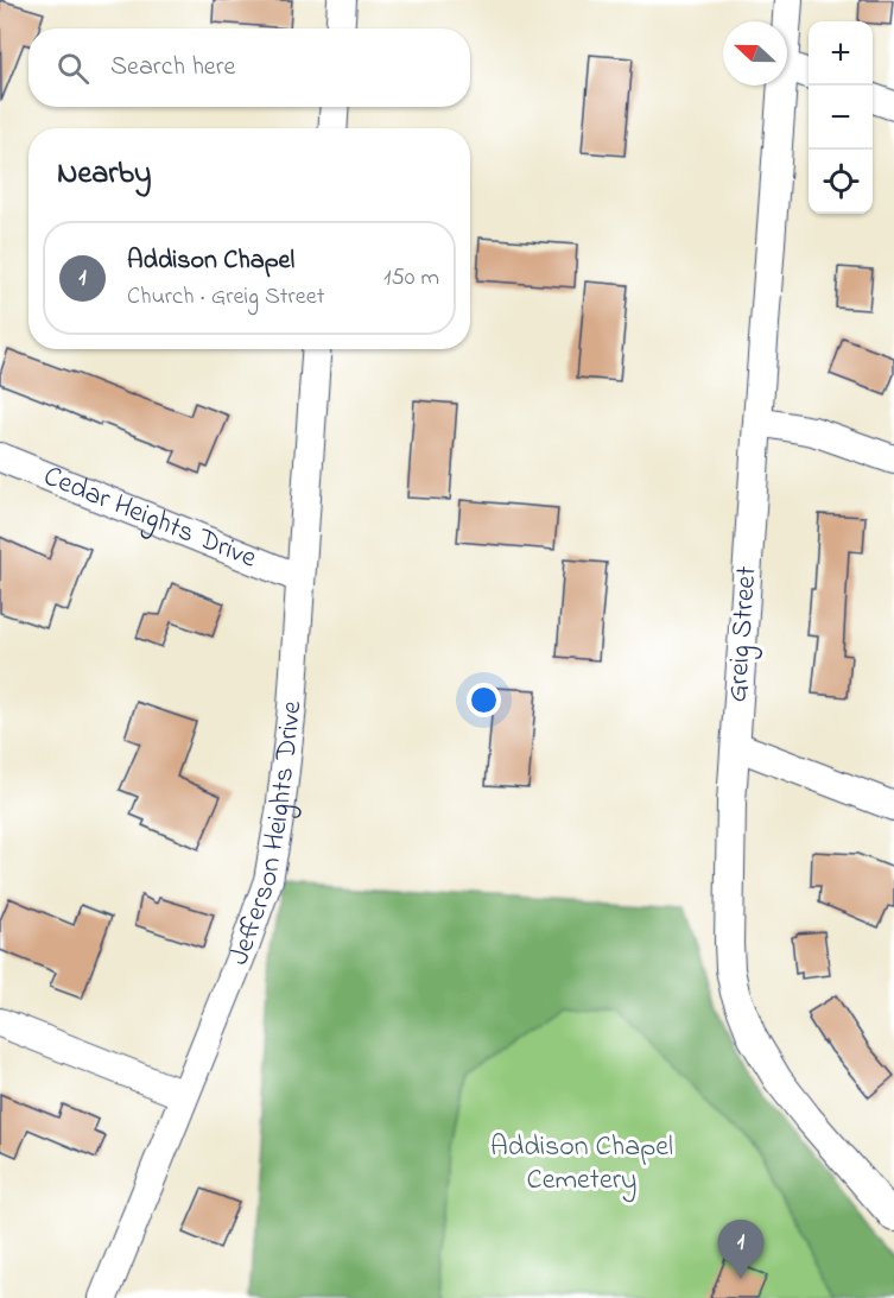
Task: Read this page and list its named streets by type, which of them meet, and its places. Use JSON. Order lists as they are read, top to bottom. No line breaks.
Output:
{"streets":{"street":["Cedar Heights Drive","Greig Street","Jefferson Heights Drive"]},"crossings":[["Cedar Heights Drive","Jefferson Heights Drive"]],"parks":["Addison Chapel Cemetery"],"north":"left","page":{"map_buttons":["+","−"],"search":"Search here","heading":"Nearby","list":[{"mark":"1","name":"Addison Chapel","note":"Church · Greig Street","value":"150 m"}],"pins":"1"}}
